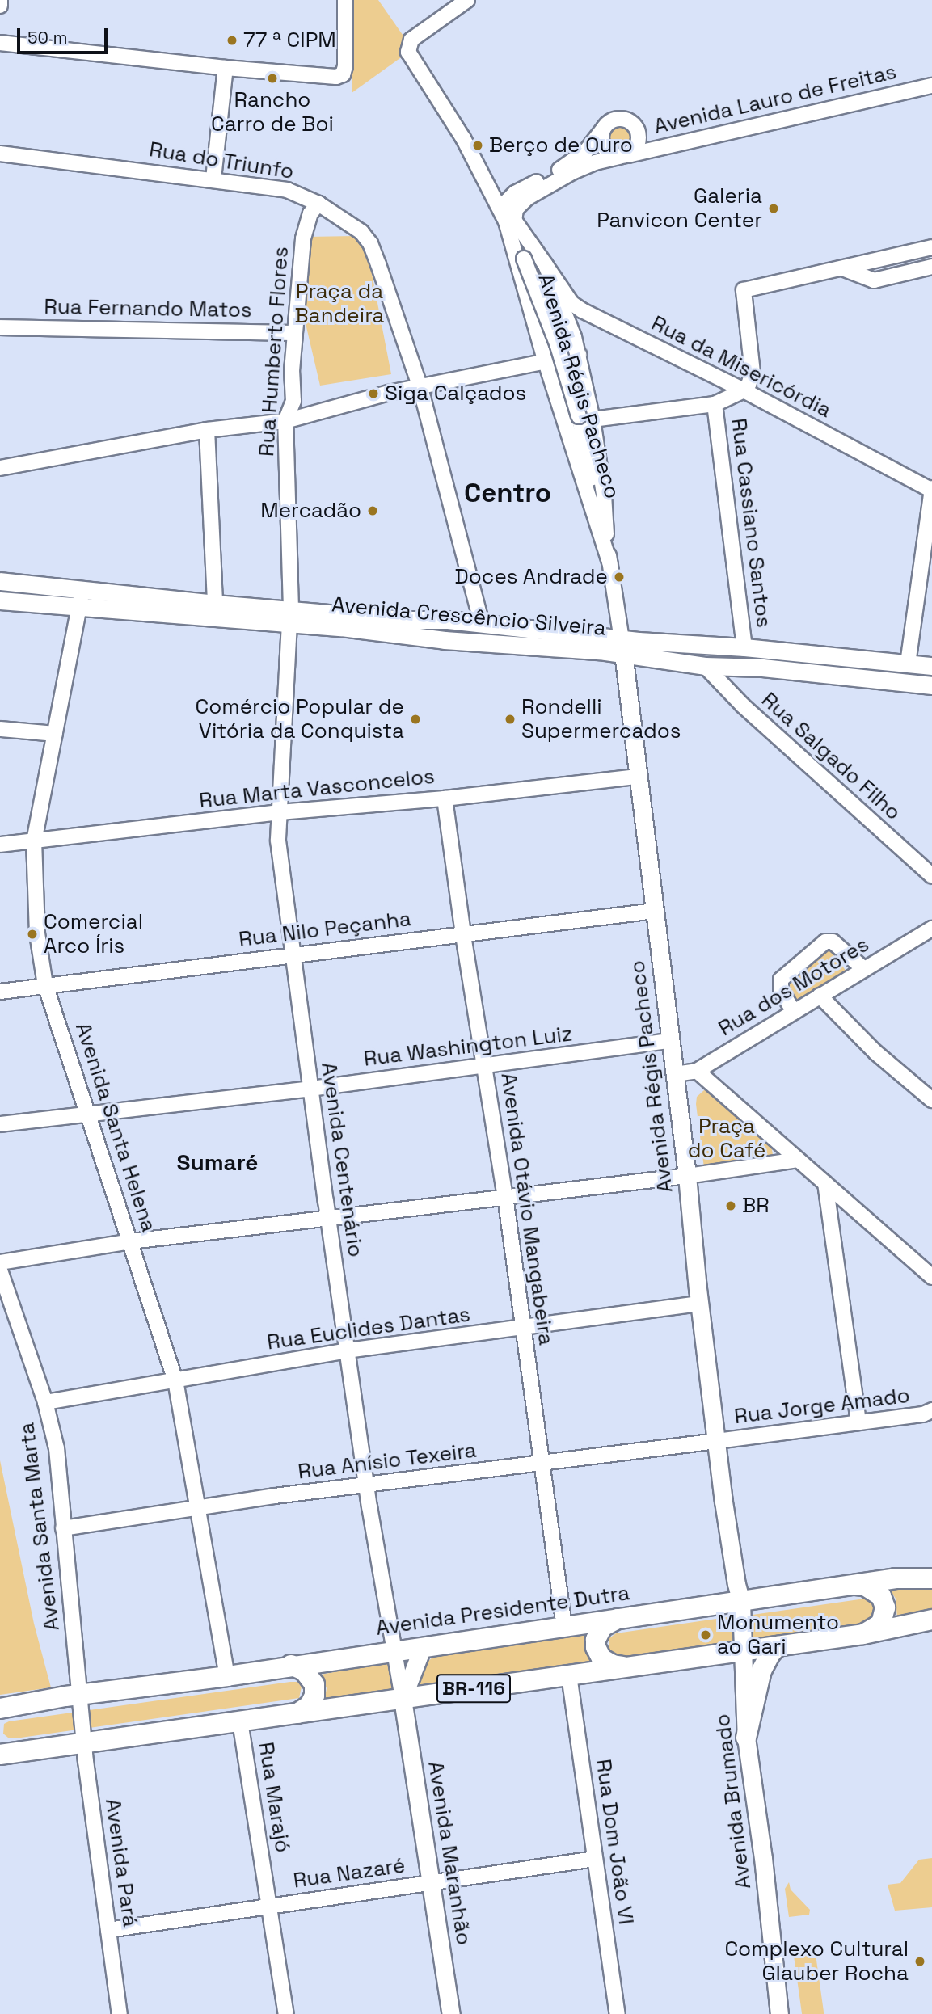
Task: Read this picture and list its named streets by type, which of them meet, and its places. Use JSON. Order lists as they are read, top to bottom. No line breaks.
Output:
{"streets":{"highway":["Avenida Presidente Dutra","BR-116"],"main road":["Avenida Régis Pacheco","Avenida Crescêncio Silveira","Avenida Brumado","Avenida Maranhão"],"street":["Avenida Lauro de Freitas","Rua do Triunfo","Rua Fernando Matos","Rua Humberto Flores","Rua da Misericórdia","Rua Cassiano Santos","Rua Salgado Filho","Rua Marta Vasconcelos","Rua Nilo Peçanha","Rua dos Motores","Rua Washington Luiz","Avenida Santa Helena","Avenida Centenário","Avenida Otávio Mangabeira","Rua Euclides Dantas","Rua Jorge Amado","Rua Anísio Texeira","Avenida Santa Marta","Rua Marajó","Rua Dom João VI","Avenida Pará","Rua Nazaré"]},"crossings":[["Avenida Lauro de Freitas","Avenida Régis Pacheco"],["Rua do Triunfo","Rua Humberto Flores"],["Rua do Triunfo","Avenida Crescêncio Silveira"],["Rua Fernando Matos","Rua Humberto Flores"],["Rua Humberto Flores","Avenida Crescêncio Silveira"],["Rua Humberto Flores","Avenida Centenário"],["Rua da Misericórdia","Avenida Régis Pacheco"],["Avenida Régis Pacheco","Avenida Crescêncio Silveira"],["Avenida Régis Pacheco","Rua Marta Vasconcelos"],["Avenida Régis Pacheco","Rua Nilo Peçanha"],["Avenida Régis Pacheco","Rua dos Motores"],["Avenida Régis Pacheco","Rua Washington Luiz"],["Avenida Régis Pacheco","Rua Euclides Dantas"],["Avenida Régis Pacheco","Rua Jorge Amado"],["Avenida Régis Pacheco","Rua Anísio Texeira"],["Avenida Régis Pacheco","Avenida Presidente Dutra"],["Avenida Régis Pacheco","Avenida Brumado"],["Rua Cassiano Santos","Avenida Crescêncio Silveira"],["Avenida Crescêncio Silveira","Rua Salgado Filho"],["Avenida Crescêncio Silveira","Avenida Santa Helena"],["Avenida Crescêncio Silveira","Avenida Centenário"],["Rua Marta Vasconcelos","Avenida Santa Helena"],["Rua Marta Vasconcelos","Avenida Centenário"],["Rua Marta Vasconcelos","Avenida Otávio Mangabeira"],["Rua Nilo Peçanha","Avenida Santa Helena"],["Rua Nilo Peçanha","Avenida Centenário"],["Rua Nilo Peçanha","Avenida Otávio Mangabeira"],["Rua Washington Luiz","Avenida Santa Helena"],["Rua Washington Luiz","Avenida Centenário"],["Rua Washington Luiz","Avenida Otávio Mangabeira"],["Avenida Santa Helena","Rua Euclides Dantas"],["Avenida Santa Helena","Rua Anísio Texeira"],["Avenida Santa Helena","Avenida Presidente Dutra"],["Avenida Centenário","Rua Euclides Dantas"],["Avenida Centenário","Rua Anísio Texeira"],["Avenida Centenário","Avenida Presidente Dutra"],["Avenida Centenário","BR-116"],["Avenida Centenário","Avenida Maranhão"],["Avenida Otávio Mangabeira","Rua Euclides Dantas"],["Avenida Otávio Mangabeira","Rua Anísio Texeira"],["Avenida Otávio Mangabeira","Avenida Presidente Dutra"],["Rua Euclides Dantas","Avenida Santa Marta"],["Rua Jorge Amado","Rua Anísio Texeira"],["Rua Anísio Texeira","Avenida Santa Marta"],["Avenida Santa Marta","Avenida Presidente Dutra"],["Avenida Santa Marta","BR-116"],["Avenida Santa Marta","Avenida Pará"],["Avenida Presidente Dutra","BR-116"],["Avenida Presidente Dutra","Avenida Brumado"],["BR-116","Rua Marajó"],["BR-116","Avenida Brumado"],["BR-116","Rua Dom João VI"],["BR-116","Avenida Maranhão"],["BR-116","Avenida Pará"],["Rua Marajó","Rua Nazaré"],["Rua Dom João VI","Rua Nazaré"],["Avenida Maranhão","Rua Nazaré"],["Avenida Pará","Rua Nazaré"]],"districts":["Centro","Sumaré"],"parks":["Praça da Bandeira","Praça do Café"],"places":["77 ª CIPM","Rancho Carro de Boi","Berço de Ouro","Galeria Panvicon Center","Siga Calçados","Mercadão","Doces Andrade","Comércio Popular de Vitória da Conquista","Rondelli Supermercados","Comercial Arco Íris","BR","Monumento ao Gari","Complexo Cultural Glauber Rocha"],"scale_bar":"50 m"}
